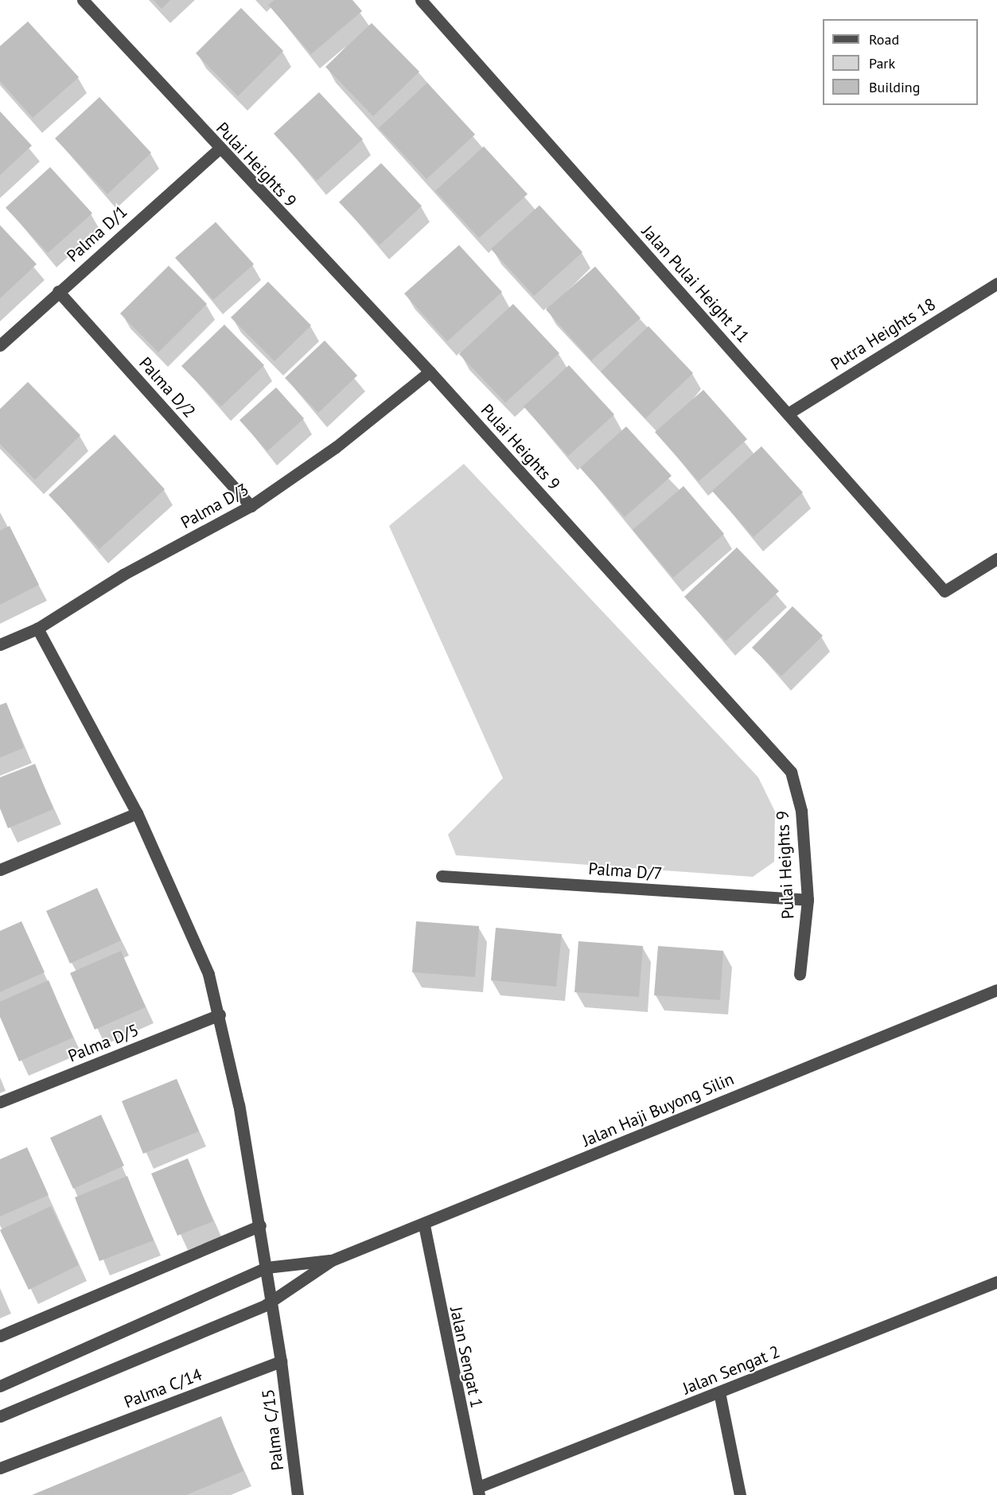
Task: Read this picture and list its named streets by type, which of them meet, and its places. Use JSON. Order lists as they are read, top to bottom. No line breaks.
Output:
{"streets":{"street":["Pulai Heights 9","Palma D/1","Jalan Pulai Height 11","Putra Heights 18","Palma D/2","Palma D/3","Palma D/7","Palma D/5","Jalan Haji Buyong Silin","Jalan Sengat 1","Jalan Sengat 2","Palma C/14","Palma C/15"]},"crossings":[["Pulai Heights 9","Palma D/1"],["Pulai Heights 9","Palma D/3"],["Pulai Heights 9","Palma D/7"],["Palma D/1","Palma D/2"],["Jalan Pulai Height 11","Putra Heights 18"],["Palma D/2","Palma D/3"],["Jalan Haji Buyong Silin","Jalan Sengat 1"],["Jalan Sengat 1","Jalan Sengat 2"],["Palma C/14","Palma C/15"]],"legend":["Road","Park","Building"]}
